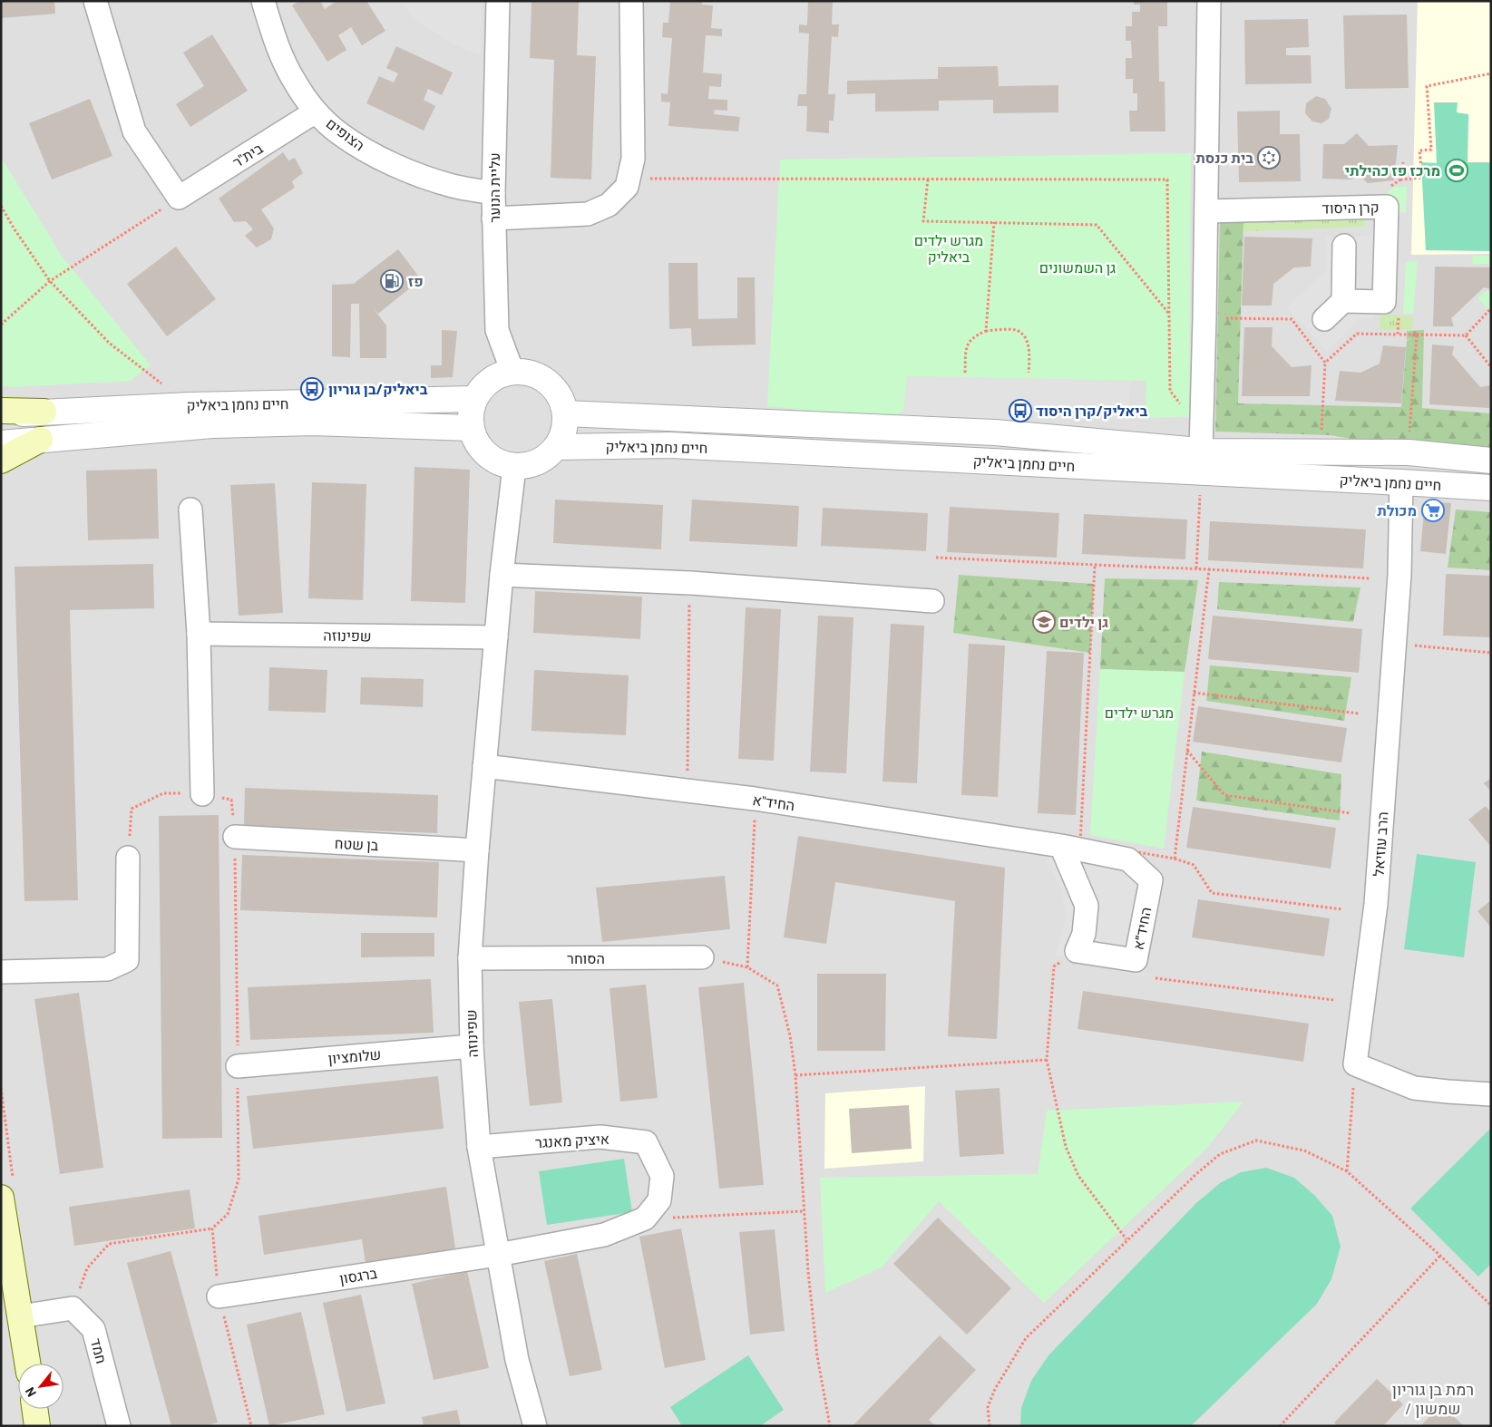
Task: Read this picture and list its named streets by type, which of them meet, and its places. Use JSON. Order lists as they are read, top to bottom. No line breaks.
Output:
{"streets":{"street":["הצופים","בית\"ר","עליית הנוער","קרן היסוד","חיים נחמן ביאליק","שפינוזה","החיד\"א","בן שטח","הרב עוזיאל","החיד״א","הסוחר","שלומציון","איציק מאנגר","ברגסון","חמד"]},"crossings":[["הצופים","בית\"ר"],["הצופים","עליית הנוער"],["עליית הנוער","חיים נחמן ביאליק"],["עליית הנוער","שפינוזה"],["חיים נחמן ביאליק","שפינוזה"],["חיים נחמן ביאליק","הרב עוזיאל"],["שפינוזה","החיד\"א"],["שפינוזה","בן שטח"],["שפינוזה","הסוחר"],["שפינוזה","שלומציון"],["שפינוזה","איציק מאנגר"],["שפינוזה","ברגסון"],["החיד\"א","החיד״א"],["איציק מאנגר","ברגסון"]],"districts":["רמת בן גוריון / שמשון"],"parks":["מגרש ילדים ביאליק","גן השמשונים","מגרש ילדים"],"places":{"synagogue":["בית כנסת"],"sports":["מרכז פז כהילתי"],"fuel station":["פז"],"bus stop":["ביאליק/בן גוריון","ביאליק/קרן היסוד"],"supermarket":["מכולת"],"school or university":["גן ילדים"]},"north":"bottom left"}
